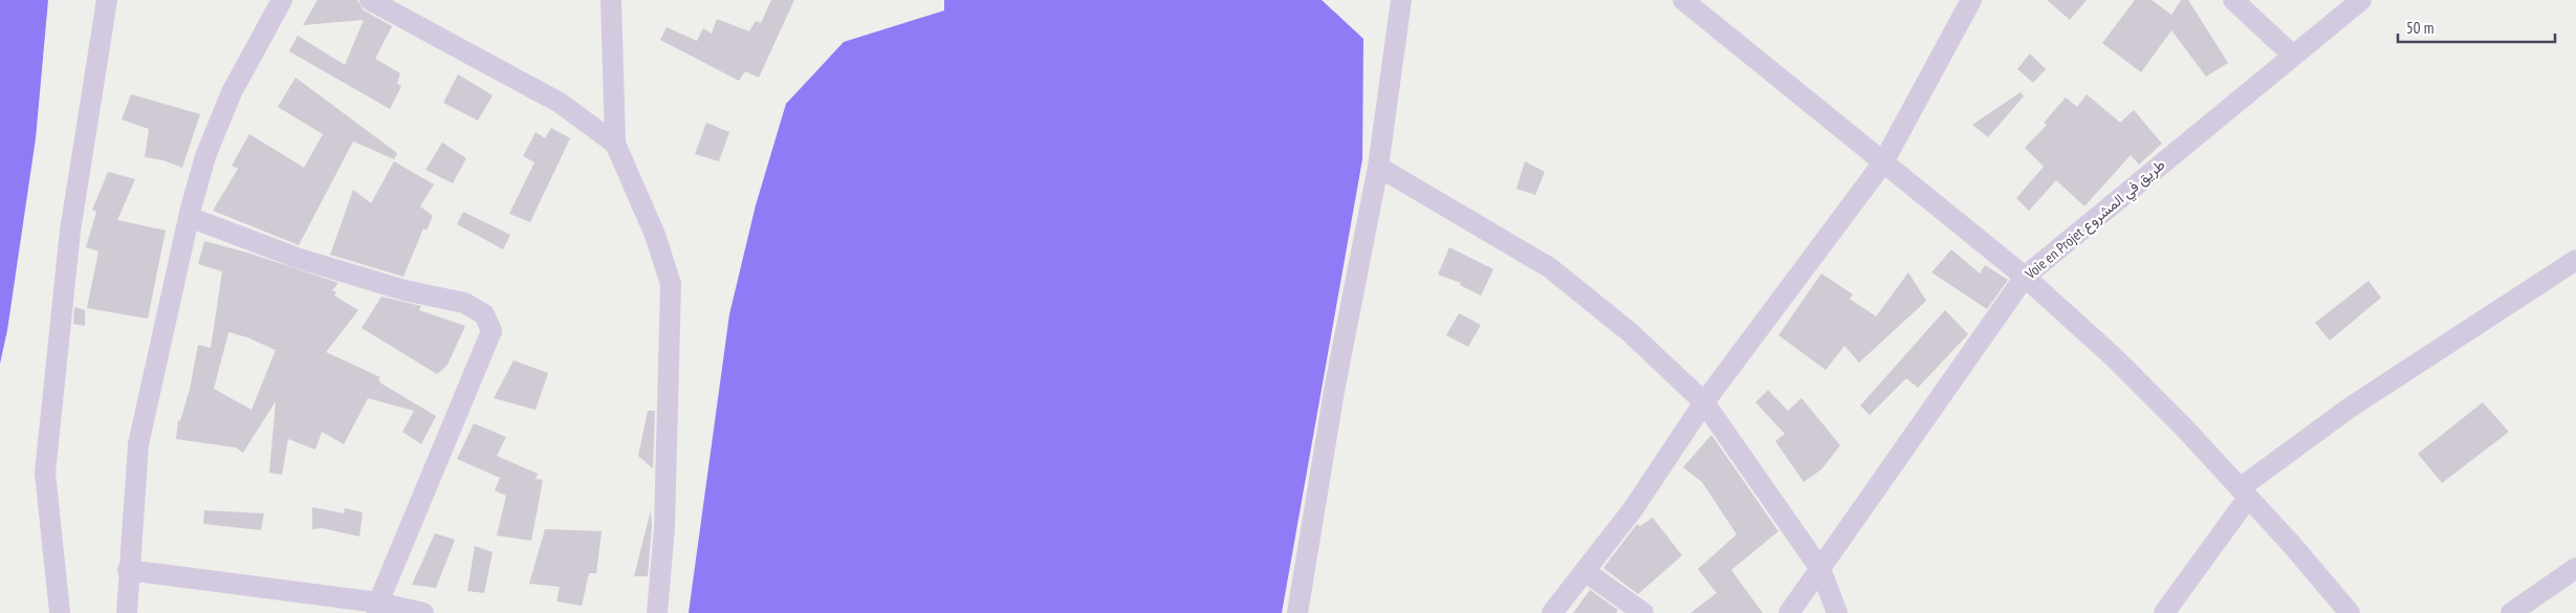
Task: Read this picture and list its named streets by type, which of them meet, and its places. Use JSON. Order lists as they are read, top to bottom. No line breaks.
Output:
{"streets":{"street":["Voie en Projet طريق في المشروع"]},"scale_bar":"50 m"}
